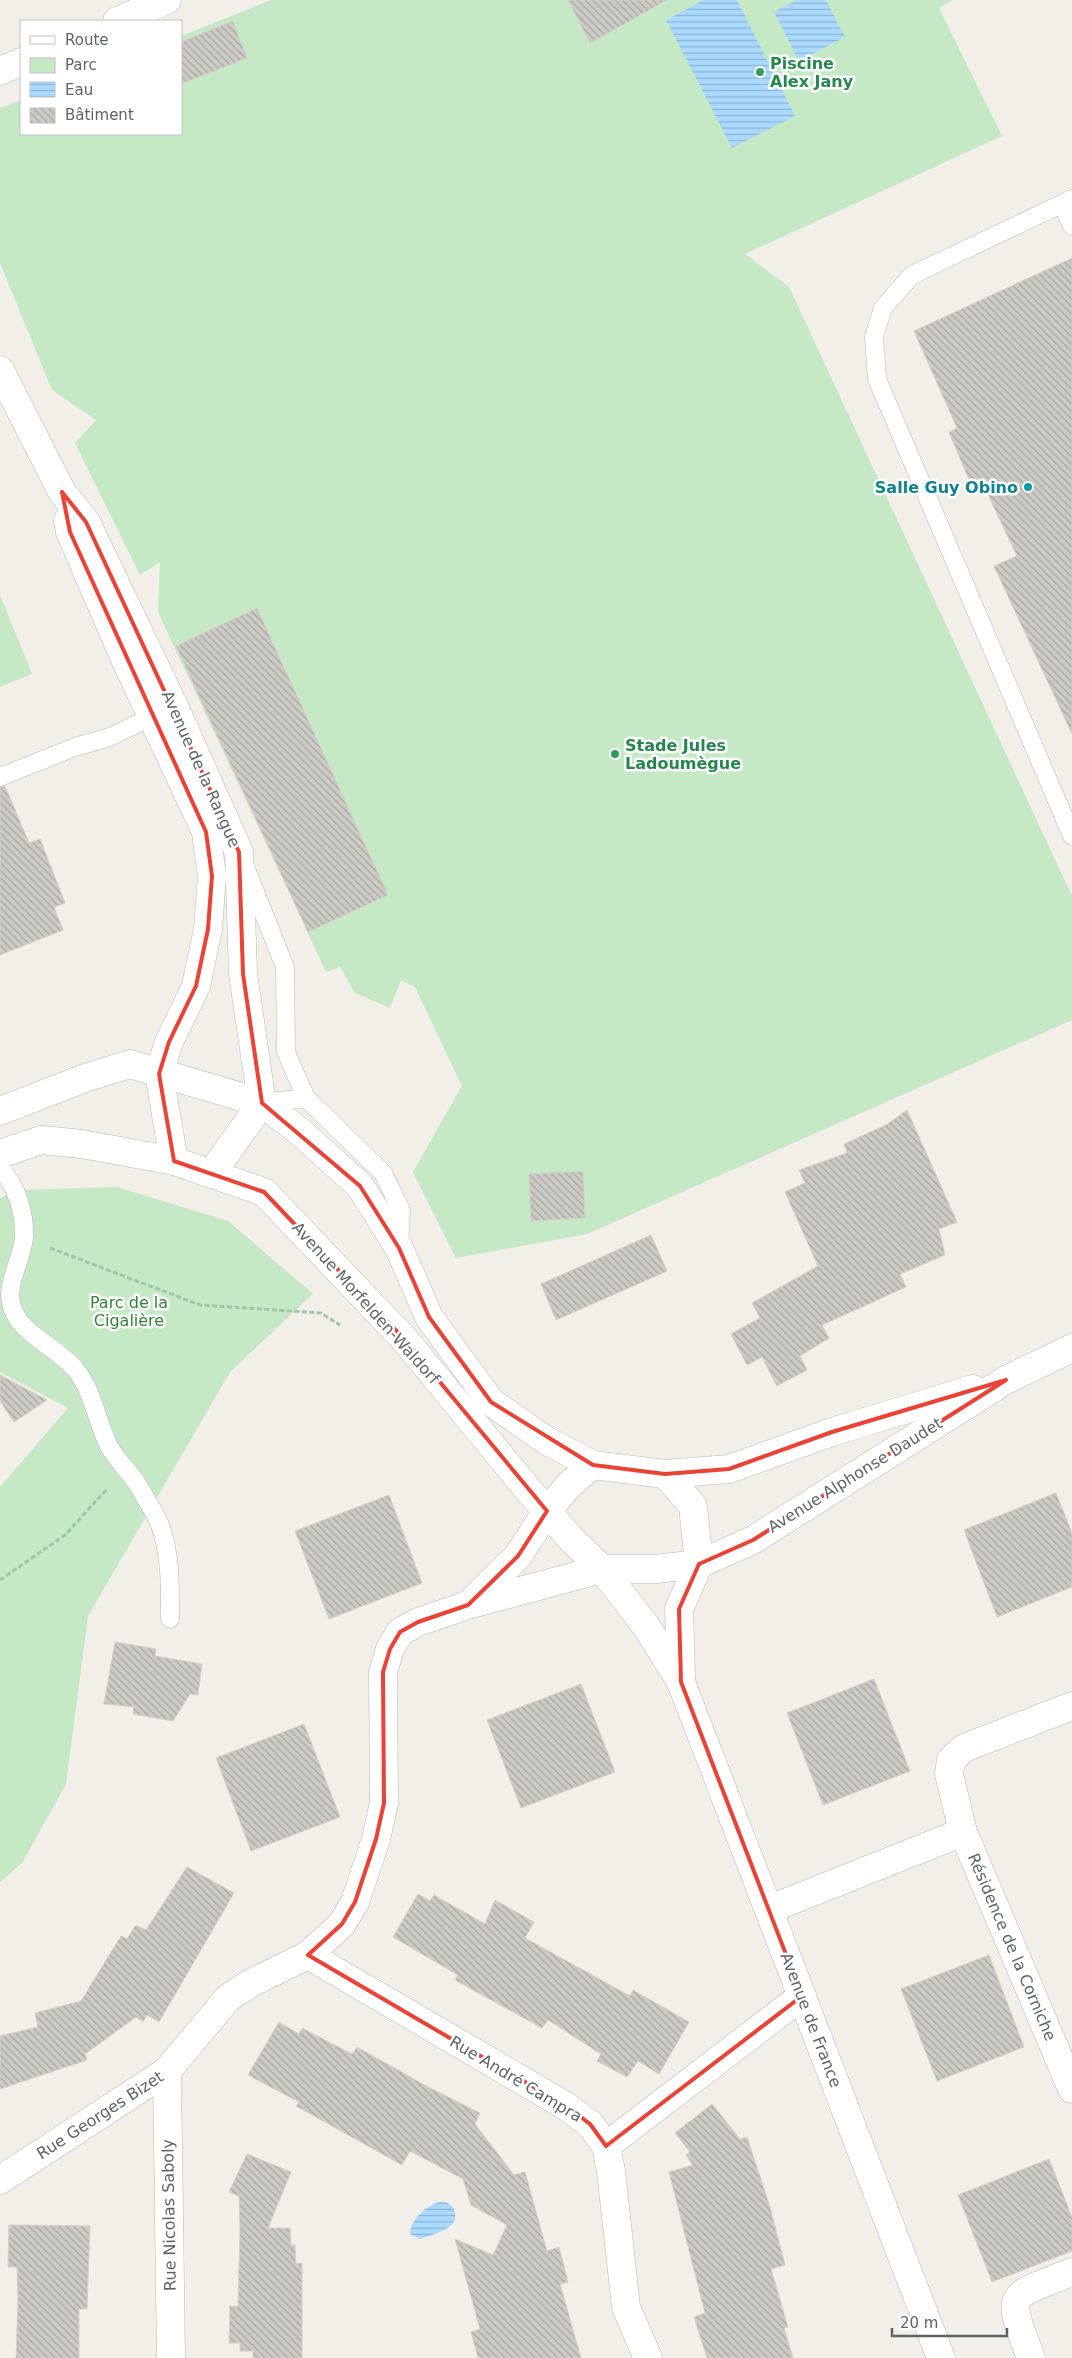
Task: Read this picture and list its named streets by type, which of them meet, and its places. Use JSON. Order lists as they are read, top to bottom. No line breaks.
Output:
{"streets":{"street":["Avenue de la Rangue","Avenue Morfelden-Waldorf","Avenue Alphonse Daudet","Résidence de la Corniche","Avenue de France","Rue André Campra","Rue Georges Bizet","Rue Nicolas Saboly"]},"crossings":[["Avenue de la Rangue","Avenue Morfelden-Waldorf"],["Avenue Morfelden-Waldorf","Avenue Alphonse Daudet"],["Avenue Morfelden-Waldorf","Avenue de France"],["Avenue Morfelden-Waldorf","Rue Georges Bizet"],["Avenue Alphonse Daudet","Avenue de France"],["Résidence de la Corniche","Avenue de France"],["Avenue de France","Rue Georges Bizet"],["Rue André Campra","Rue Georges Bizet"],["Rue Georges Bizet","Rue Nicolas Saboly"]],"parks":["Parc de la Cigalière"],"places":["Piscine Alex Jany","Salle Guy Obino","Stade Jules Ladoumègue"],"legend":["Route","Parc","Eau","Bâtiment"],"scale_bar":"20 m"}
